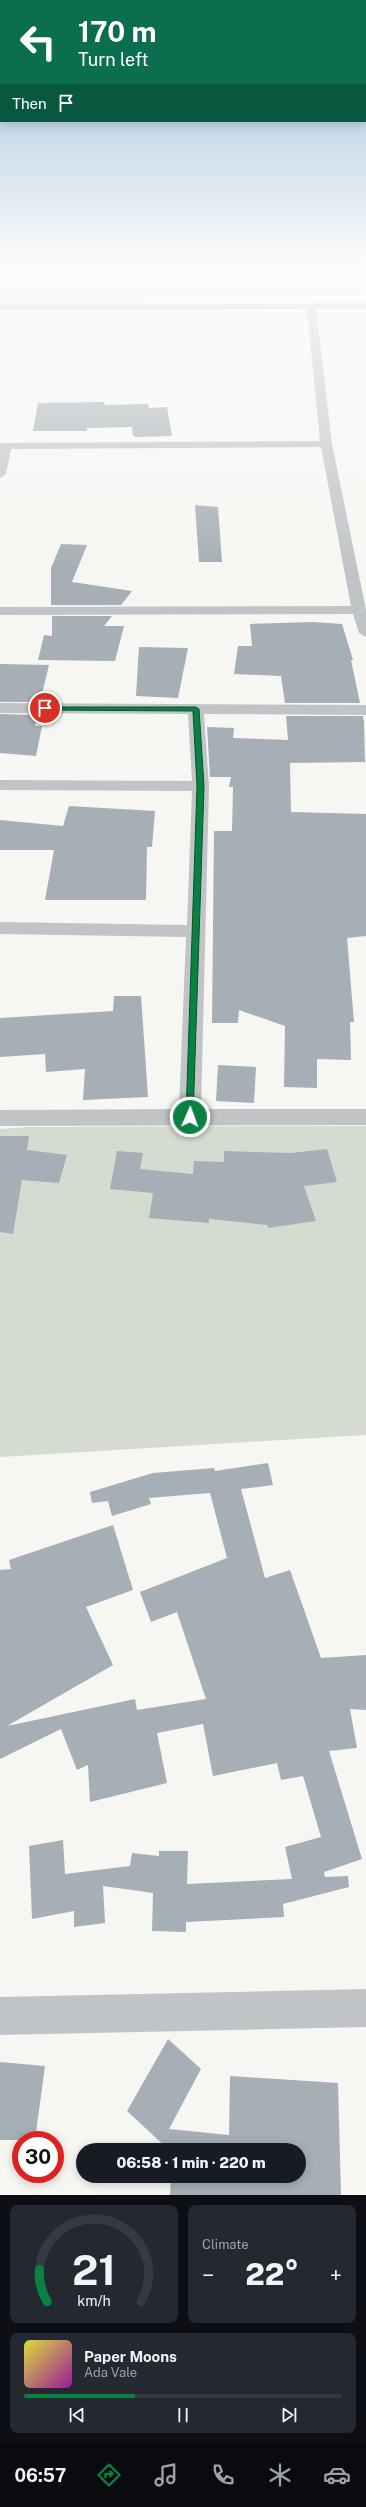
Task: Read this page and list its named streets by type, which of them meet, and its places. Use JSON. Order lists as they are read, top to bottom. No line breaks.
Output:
{"page":{"turn":["170 m","Turn left"],"then":"Then","limit":"30","trip":"06:58 · 1 min · 220 m","tile":"Climate","heat":["−","22°","+"],"song":["Paper Moons","Ada Vale"],"tabs":"06:57","gauge":["21","km/h"]}}
